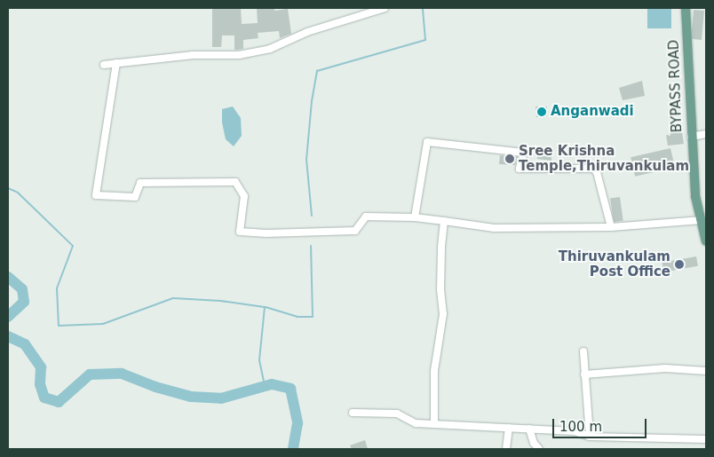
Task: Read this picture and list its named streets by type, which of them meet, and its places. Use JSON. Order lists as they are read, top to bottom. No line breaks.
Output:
{"streets":{"main road":["BYPASS ROAD"]},"places":["Anganwadi","Sree Krishna Temple,Thiruvankulam","Thiruvankulam Post Office"],"scale_bar":"100 m"}
